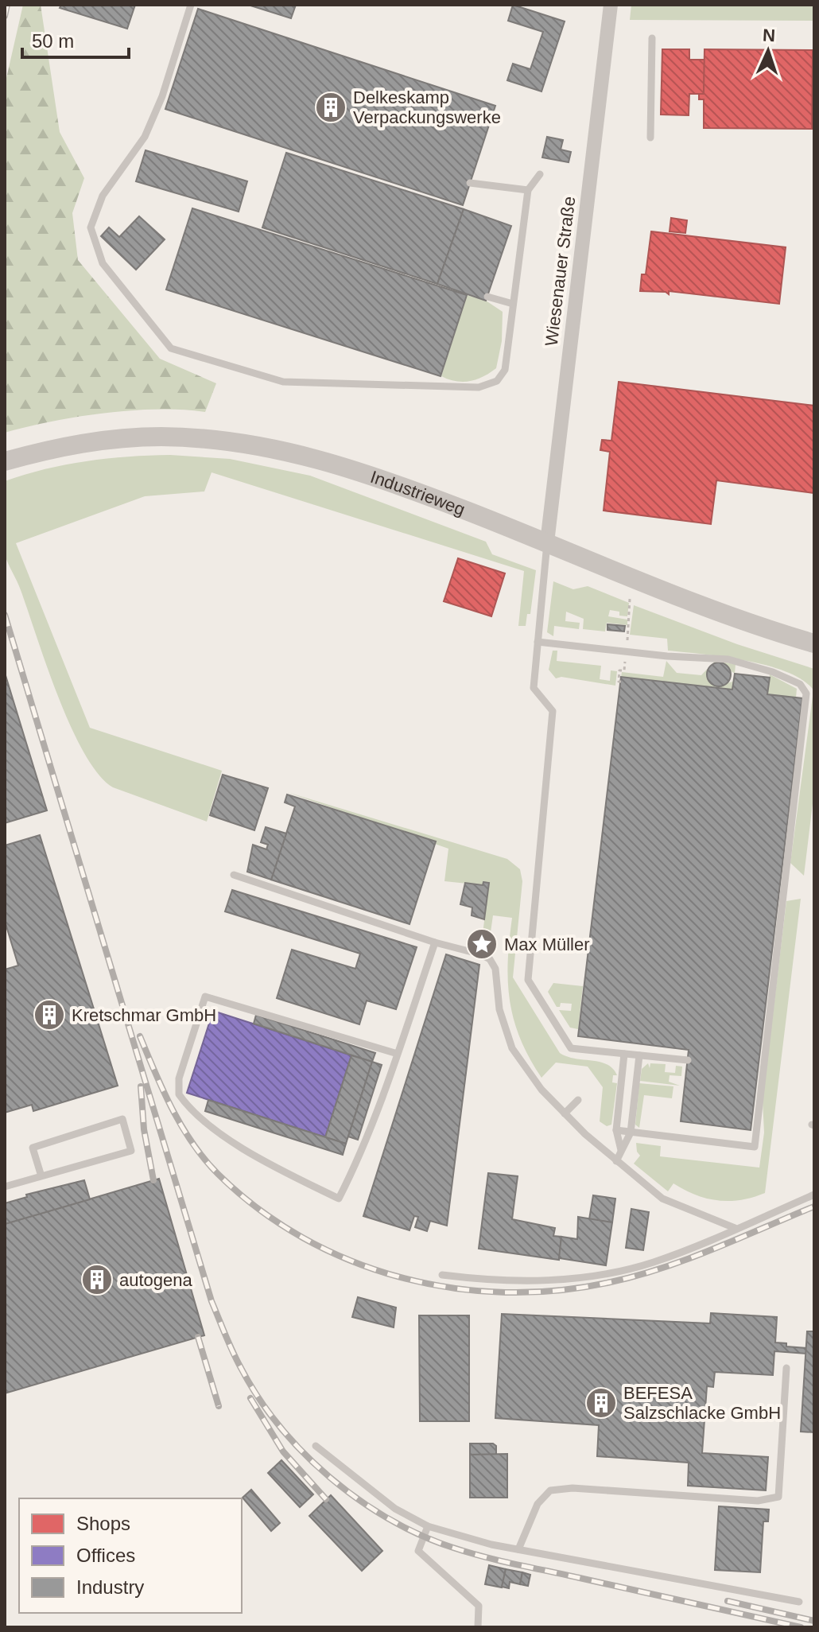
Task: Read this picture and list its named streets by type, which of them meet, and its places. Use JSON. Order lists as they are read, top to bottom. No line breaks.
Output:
{"streets":{"street":["Wiesenauer Straße","Industrieweg"]},"crossings":[["Wiesenauer Straße","Industrieweg"]],"places":{"building":["Delkeskamp Verpackungswerke","Kretschmar GmbH","autogena","BEFESA Salzschlacke GmbH"],"place":["Max Müller"]},"legend":["Shops","Offices","Industry"],"scale_bar":"50 m","north":"top"}
